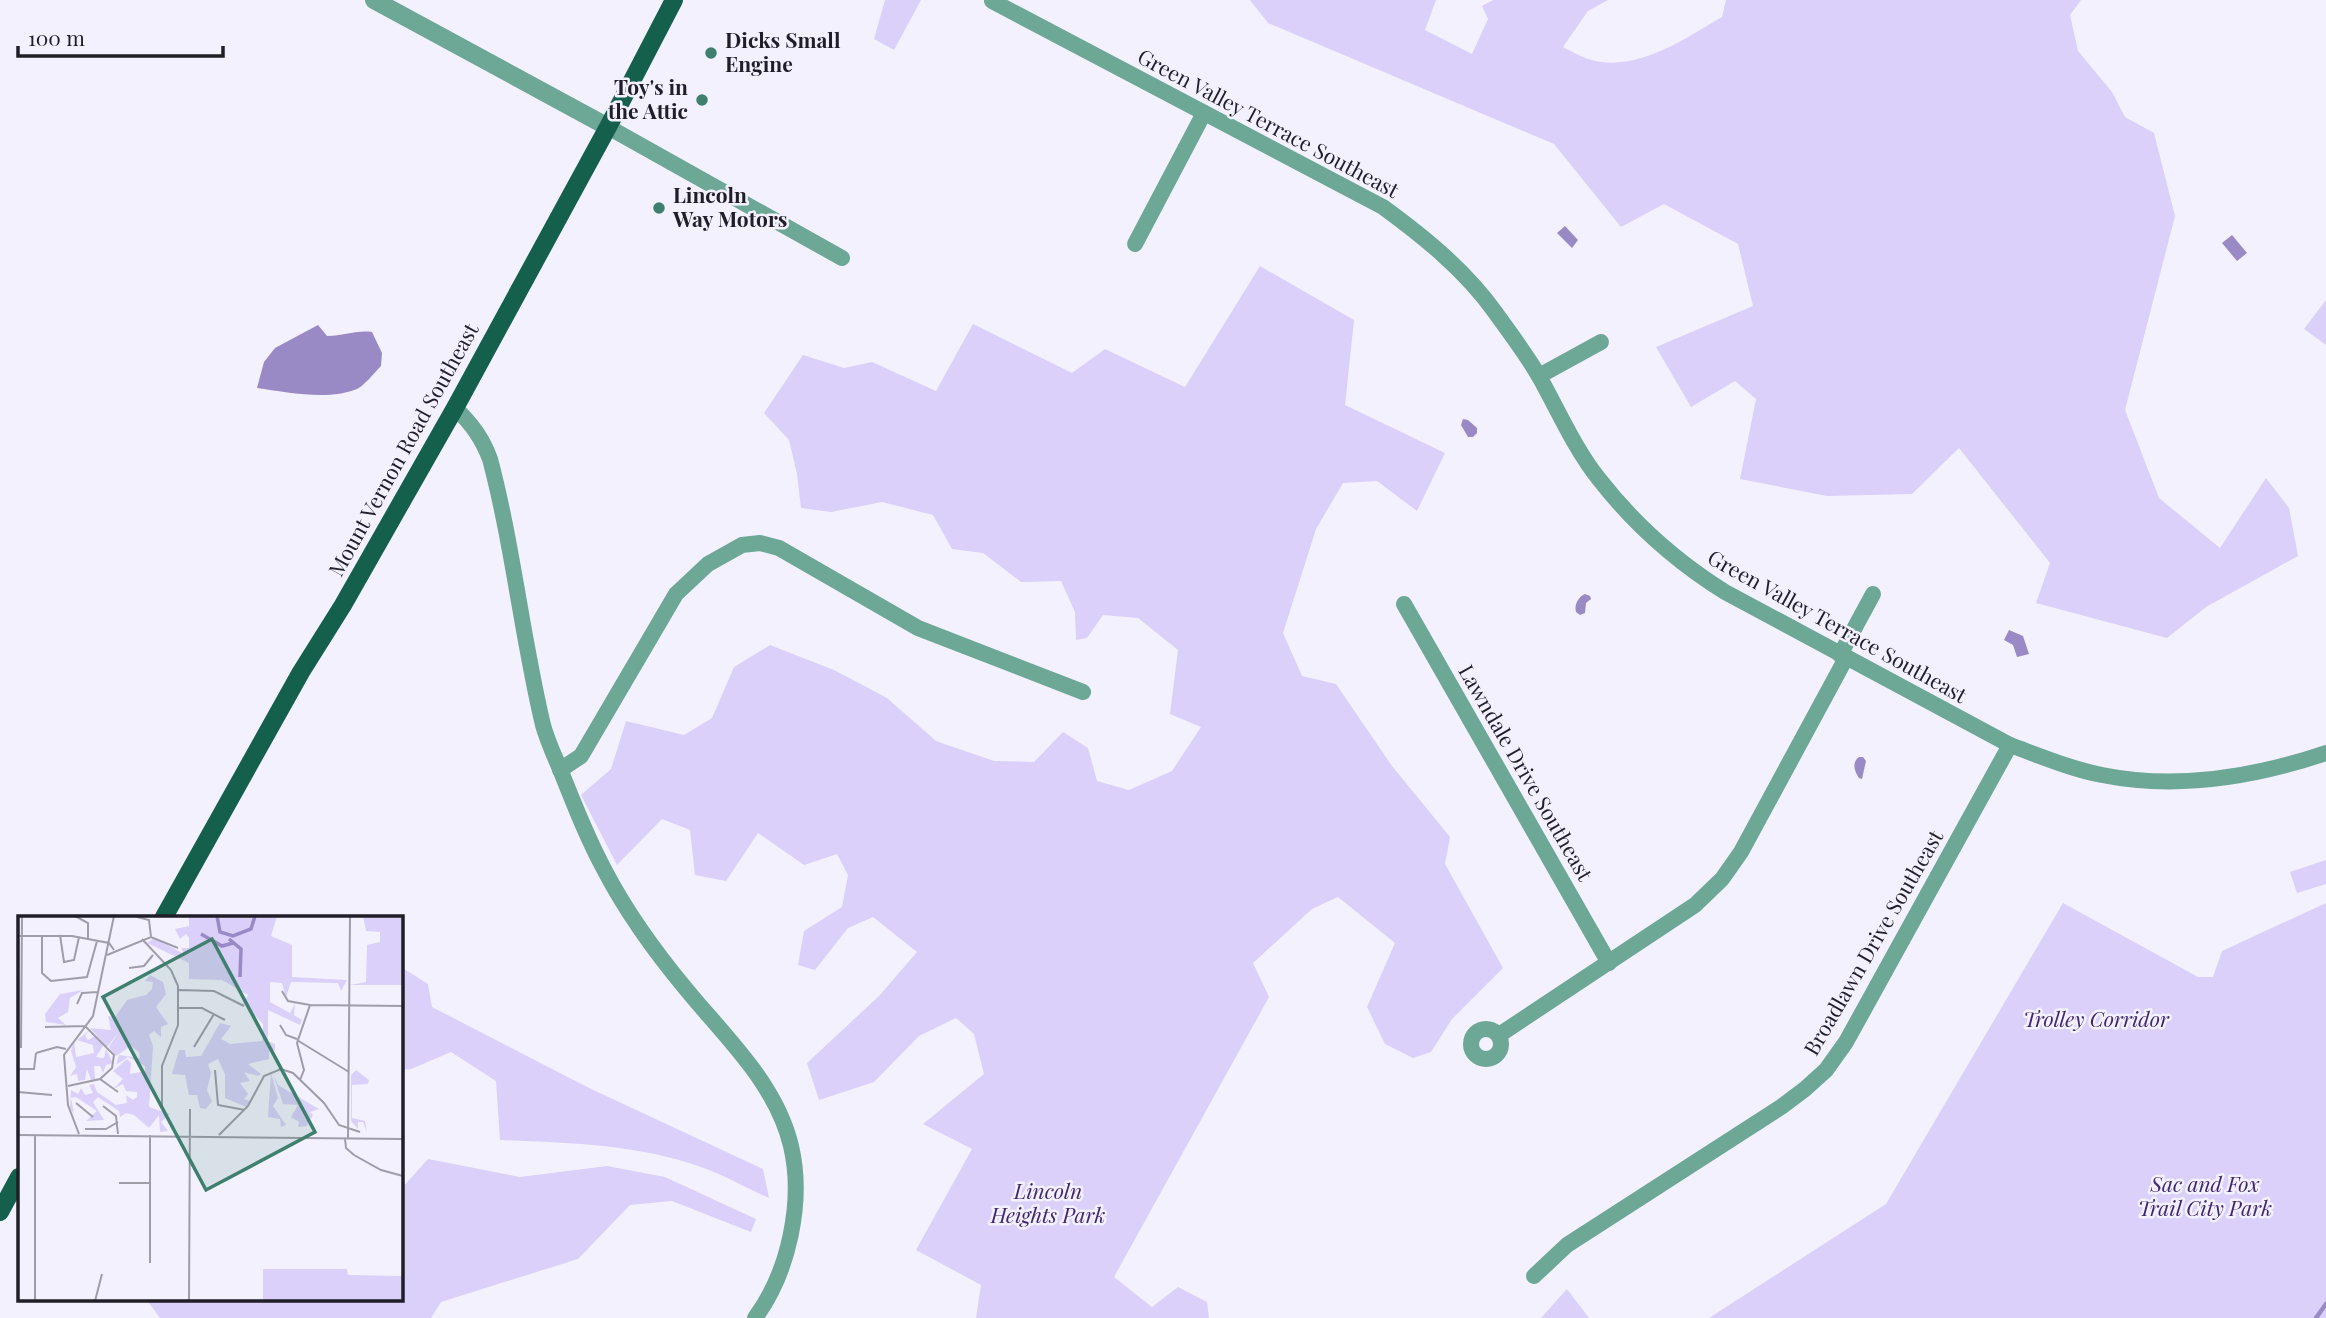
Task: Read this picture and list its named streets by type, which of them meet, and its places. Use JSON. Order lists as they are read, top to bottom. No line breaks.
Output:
{"streets":{"main road":["Mount Vernon Road Southeast"],"street":["Green Valley Terrace Southeast","Lawndale Drive Southeast","Broadlawn Drive Southeast"]},"crossings":[["Green Valley Terrace Southeast","Broadlawn Drive Southeast"]],"parks":["Trolley Corridor","Sac and Fox Trail City Park","Lincoln Heights Park"],"places":["Dicks Small Engine","Toy's in the Attic","Lincoln Way Motors"],"scale_bar":"100 m"}
